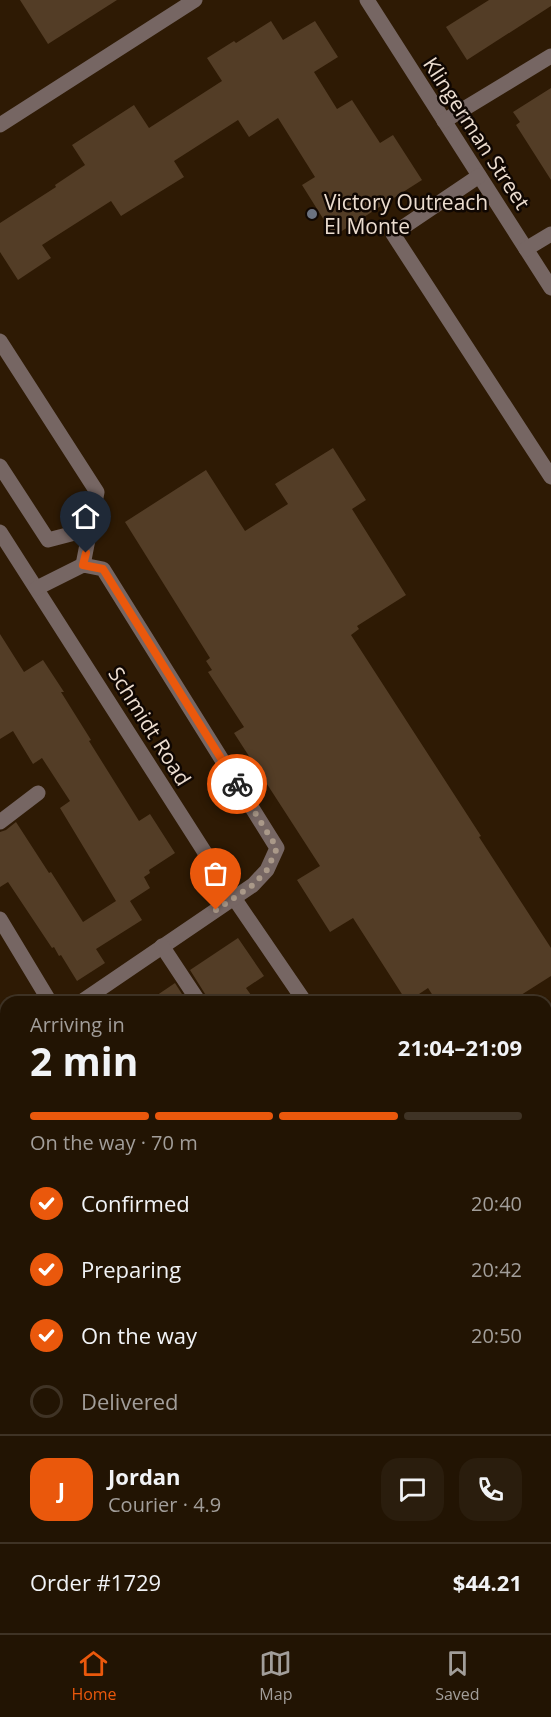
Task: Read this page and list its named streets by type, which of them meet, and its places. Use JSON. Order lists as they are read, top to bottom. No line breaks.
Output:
{"streets":{"street":["Klingerman Street","Schmidt Road"]},"places":["Victory Outreach El Monte"],"page":{"heading":["2 min","Arriving in","21:04–21:09"],"panel":["Jordan","Courier · 4.9","Order #1729","$44.21"],"bar":"On the way · 70 m","list":[["Confirmed","20:40"],["Preparing","20:42"],["On the way","20:50"],"Delivered"],"round":"J","tabs":["Home","Map","Saved"]}}
